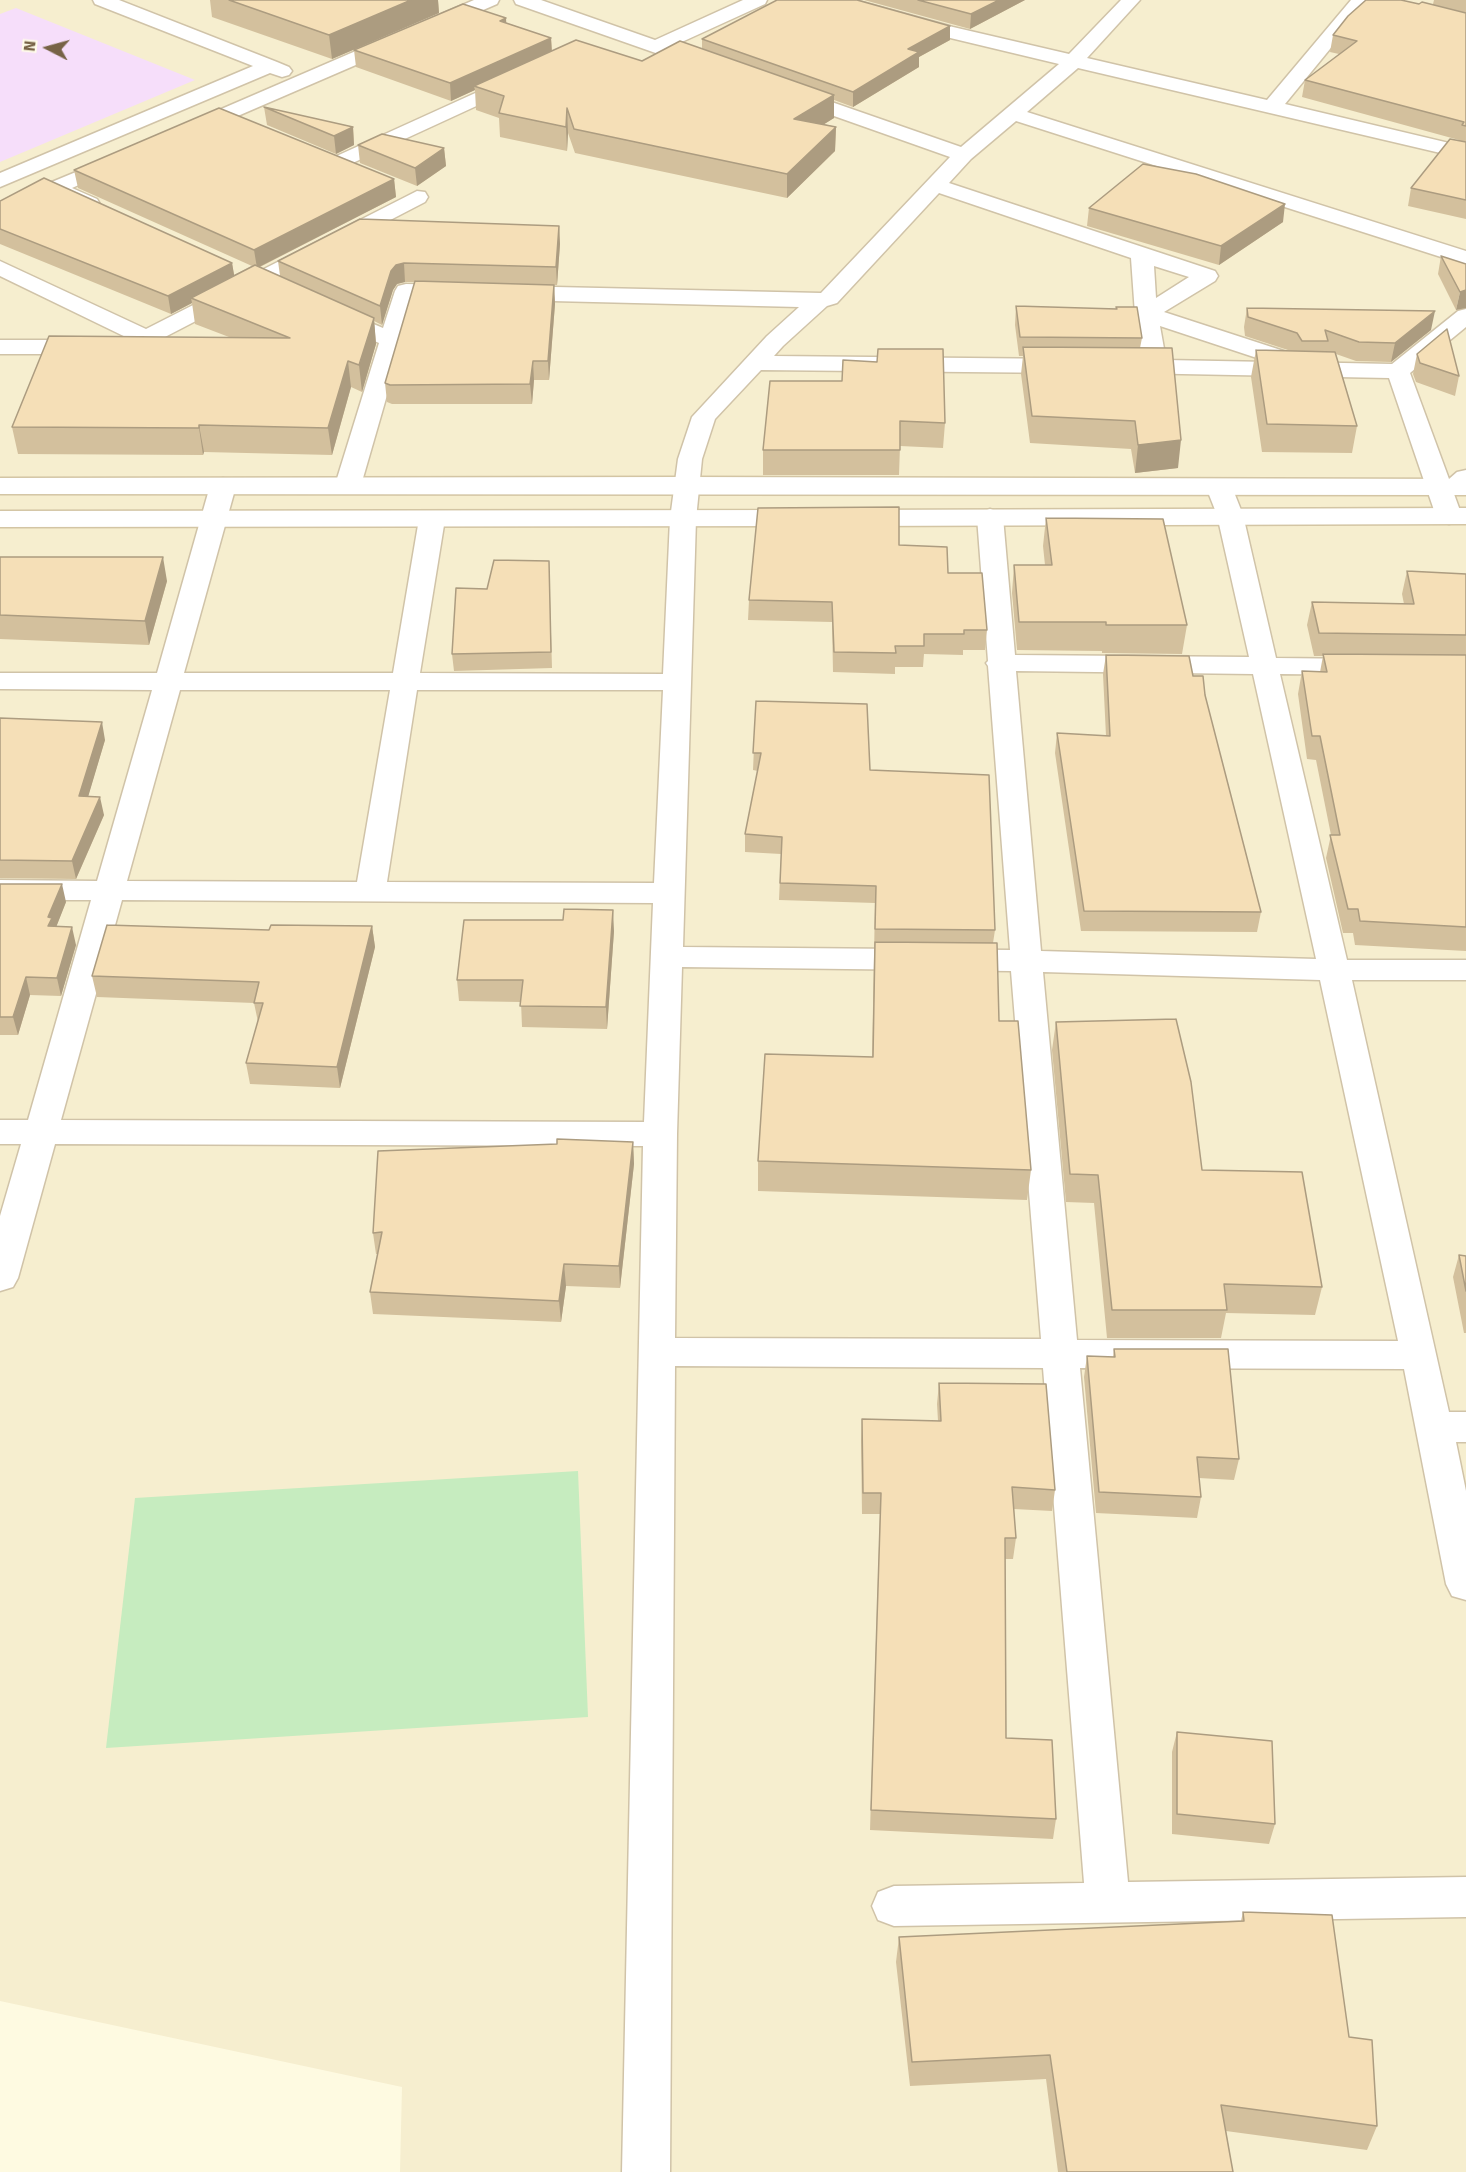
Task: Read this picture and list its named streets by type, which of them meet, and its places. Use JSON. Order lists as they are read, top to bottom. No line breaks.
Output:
{"north":"left"}
